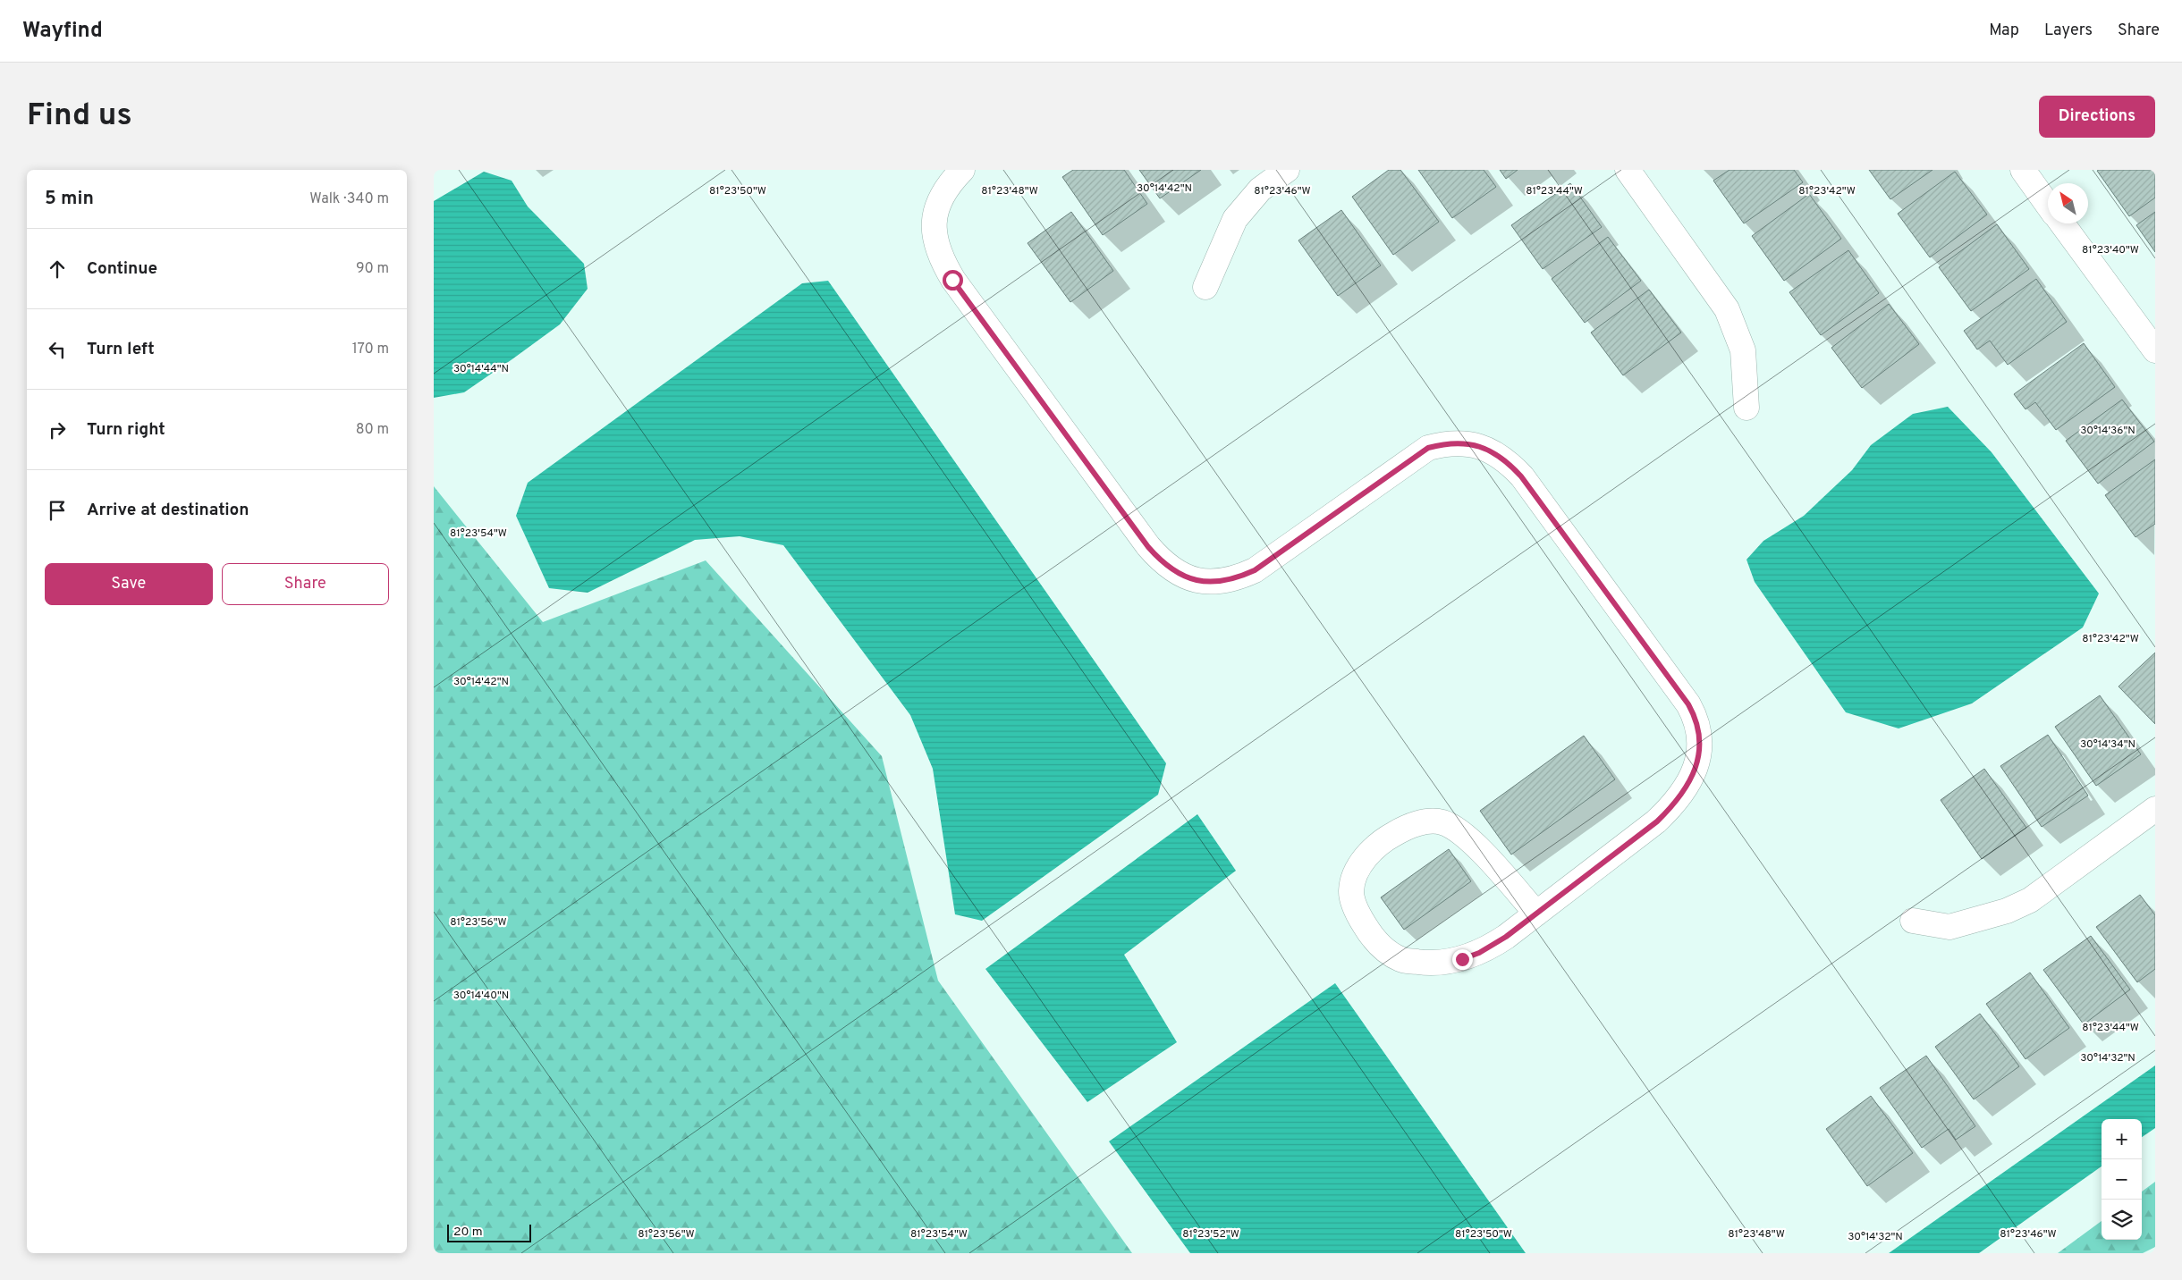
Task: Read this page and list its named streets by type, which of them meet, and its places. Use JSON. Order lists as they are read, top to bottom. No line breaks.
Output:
{"scale_bar":"20 m","north":"top left","page":{"header":"Wayfind","nav":["Map","Layers","Share"],"buttons":["Directions",["Save","Share"]],"title":"Find us","heading":["5 min","Walk · 340 m"],"list":[["Continue","90 m"],["Turn left","170 m"],["Turn right","80 m"],"Arrive at destination"],"map_buttons":["+","−"],"scale":"20 m"},"coordinates":["30°14'42\"N","81°23'50\"W","81°23'44\"W","81°23'48\"W","81°23'46\"W","81°23'42\"W","81°23'40\"W","30°14'44\"N","30°14'36\"N","81°23'54\"W","30°14'34\"N","81°23'56\"W","30°14'40\"N","30°14'32\"N","81°23'52\"W"]}
